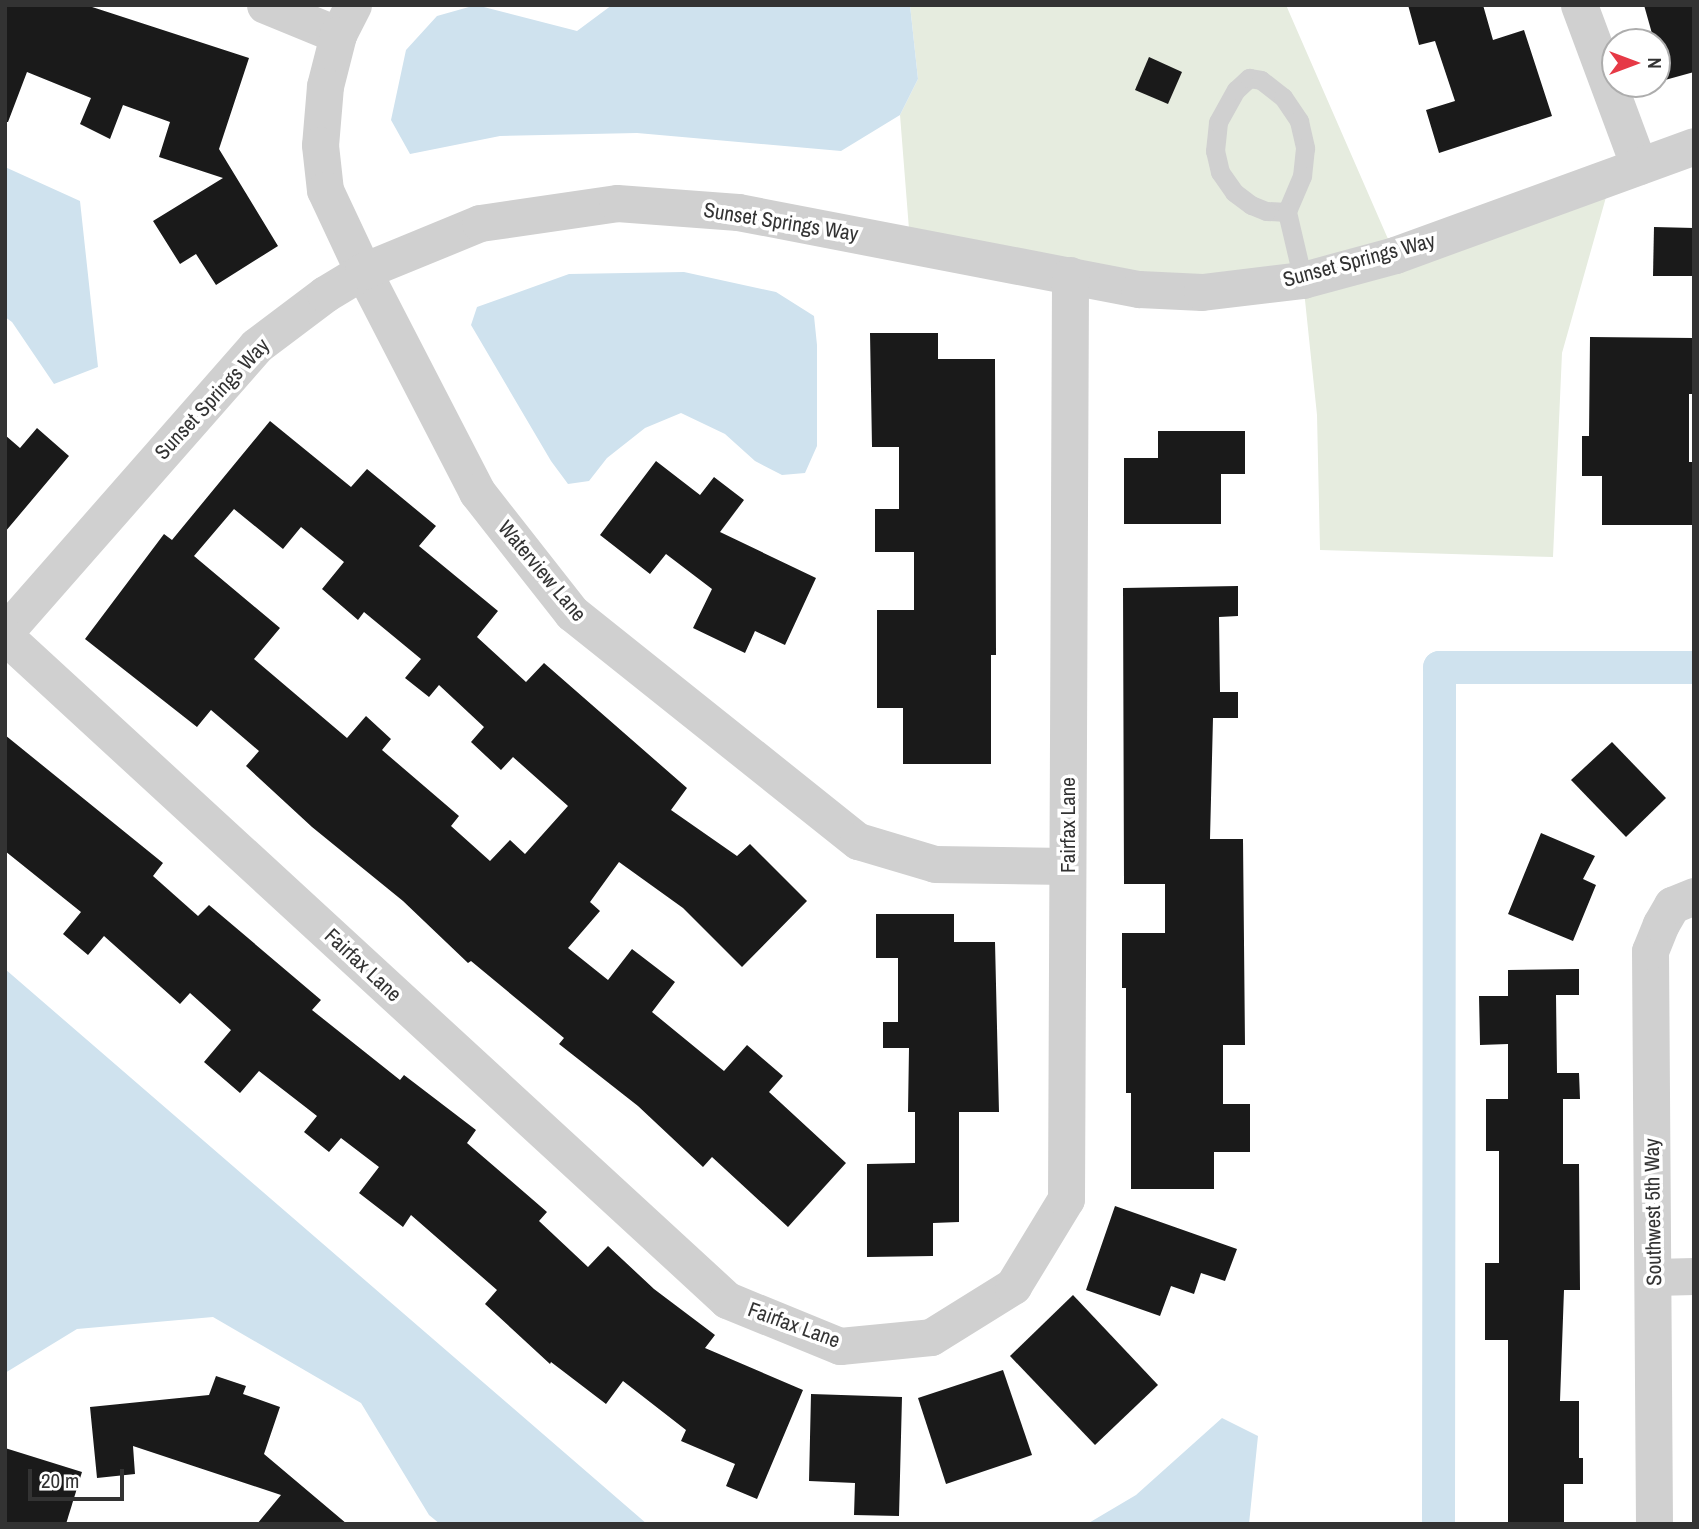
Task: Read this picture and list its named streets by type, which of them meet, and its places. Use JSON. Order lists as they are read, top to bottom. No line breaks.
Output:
{"streets":{"street":["Sunset Springs Way","Waterview Lane","Fairfax Lane","Southwest 5th Way"]},"crossings":[["Sunset Springs Way","Waterview Lane"],["Sunset Springs Way","Fairfax Lane"],["Waterview Lane","Fairfax Lane"]],"scale_bar":"20 m","north":"right"}
